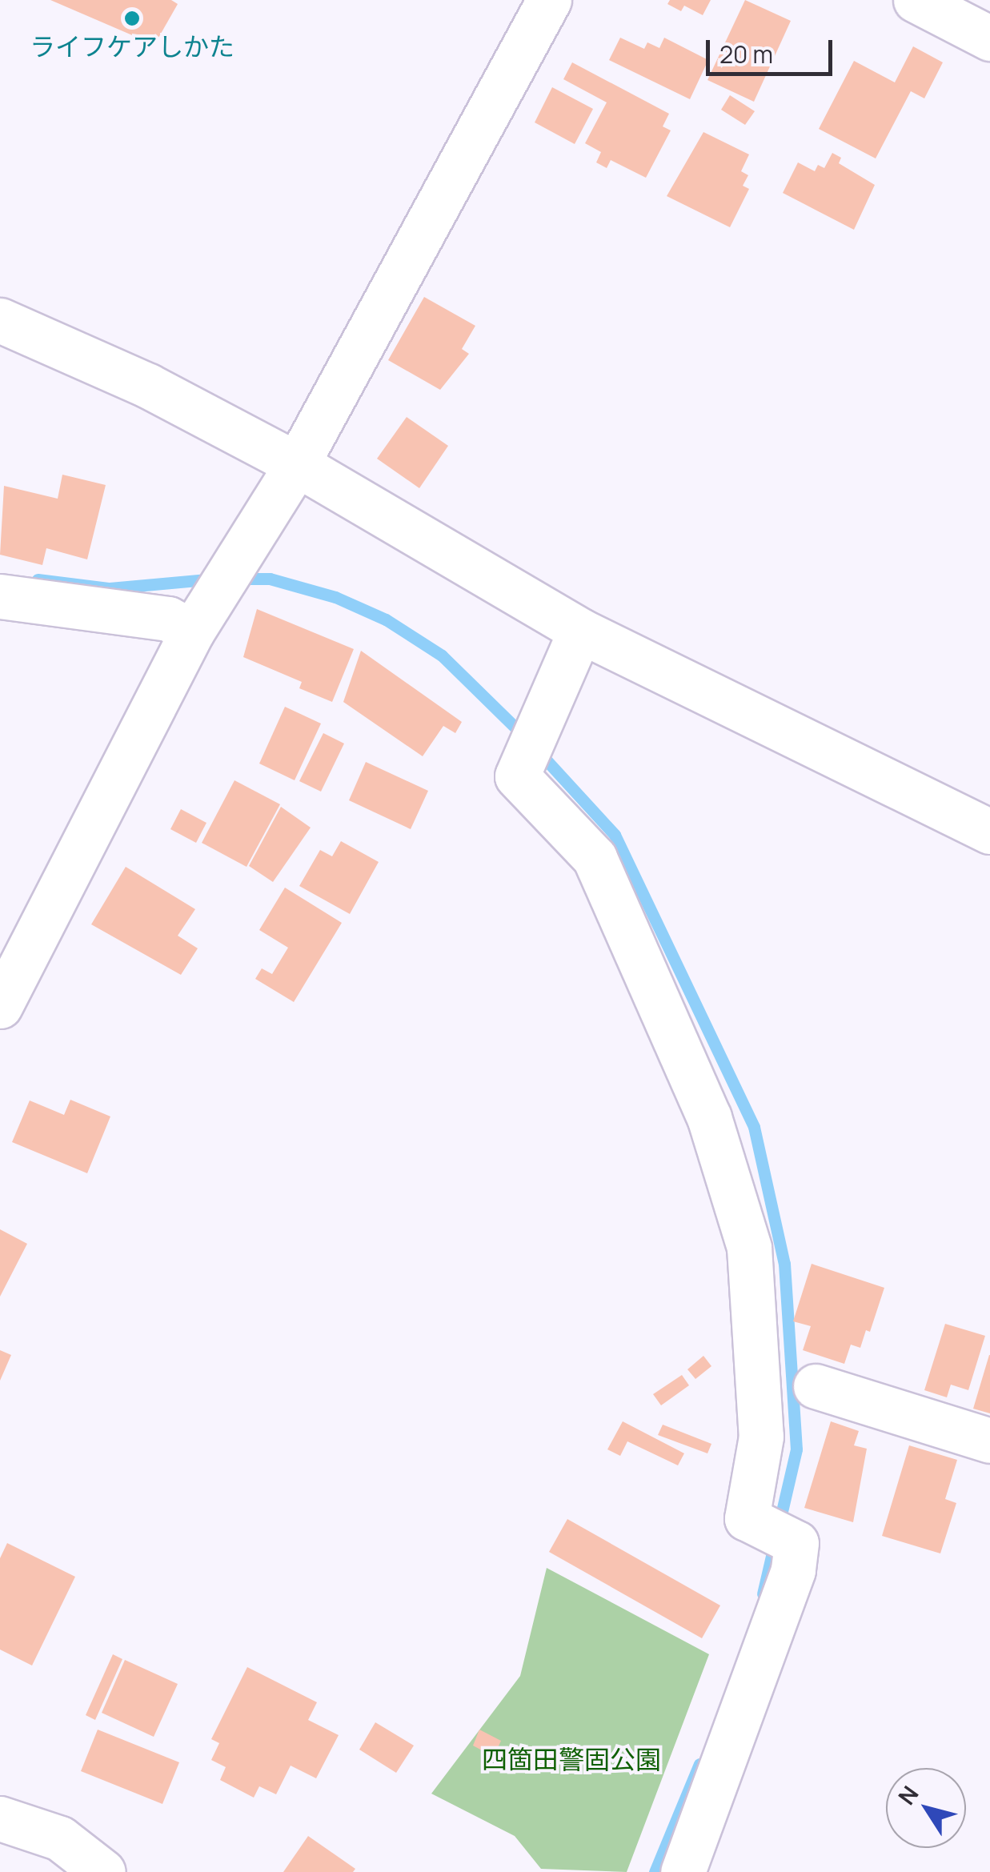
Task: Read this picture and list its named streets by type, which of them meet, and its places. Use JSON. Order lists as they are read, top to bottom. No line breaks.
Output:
{"parks":["四箇田警固公園"],"places":["ライフケアしかた"],"scale_bar":"20 m","north":"top left"}
